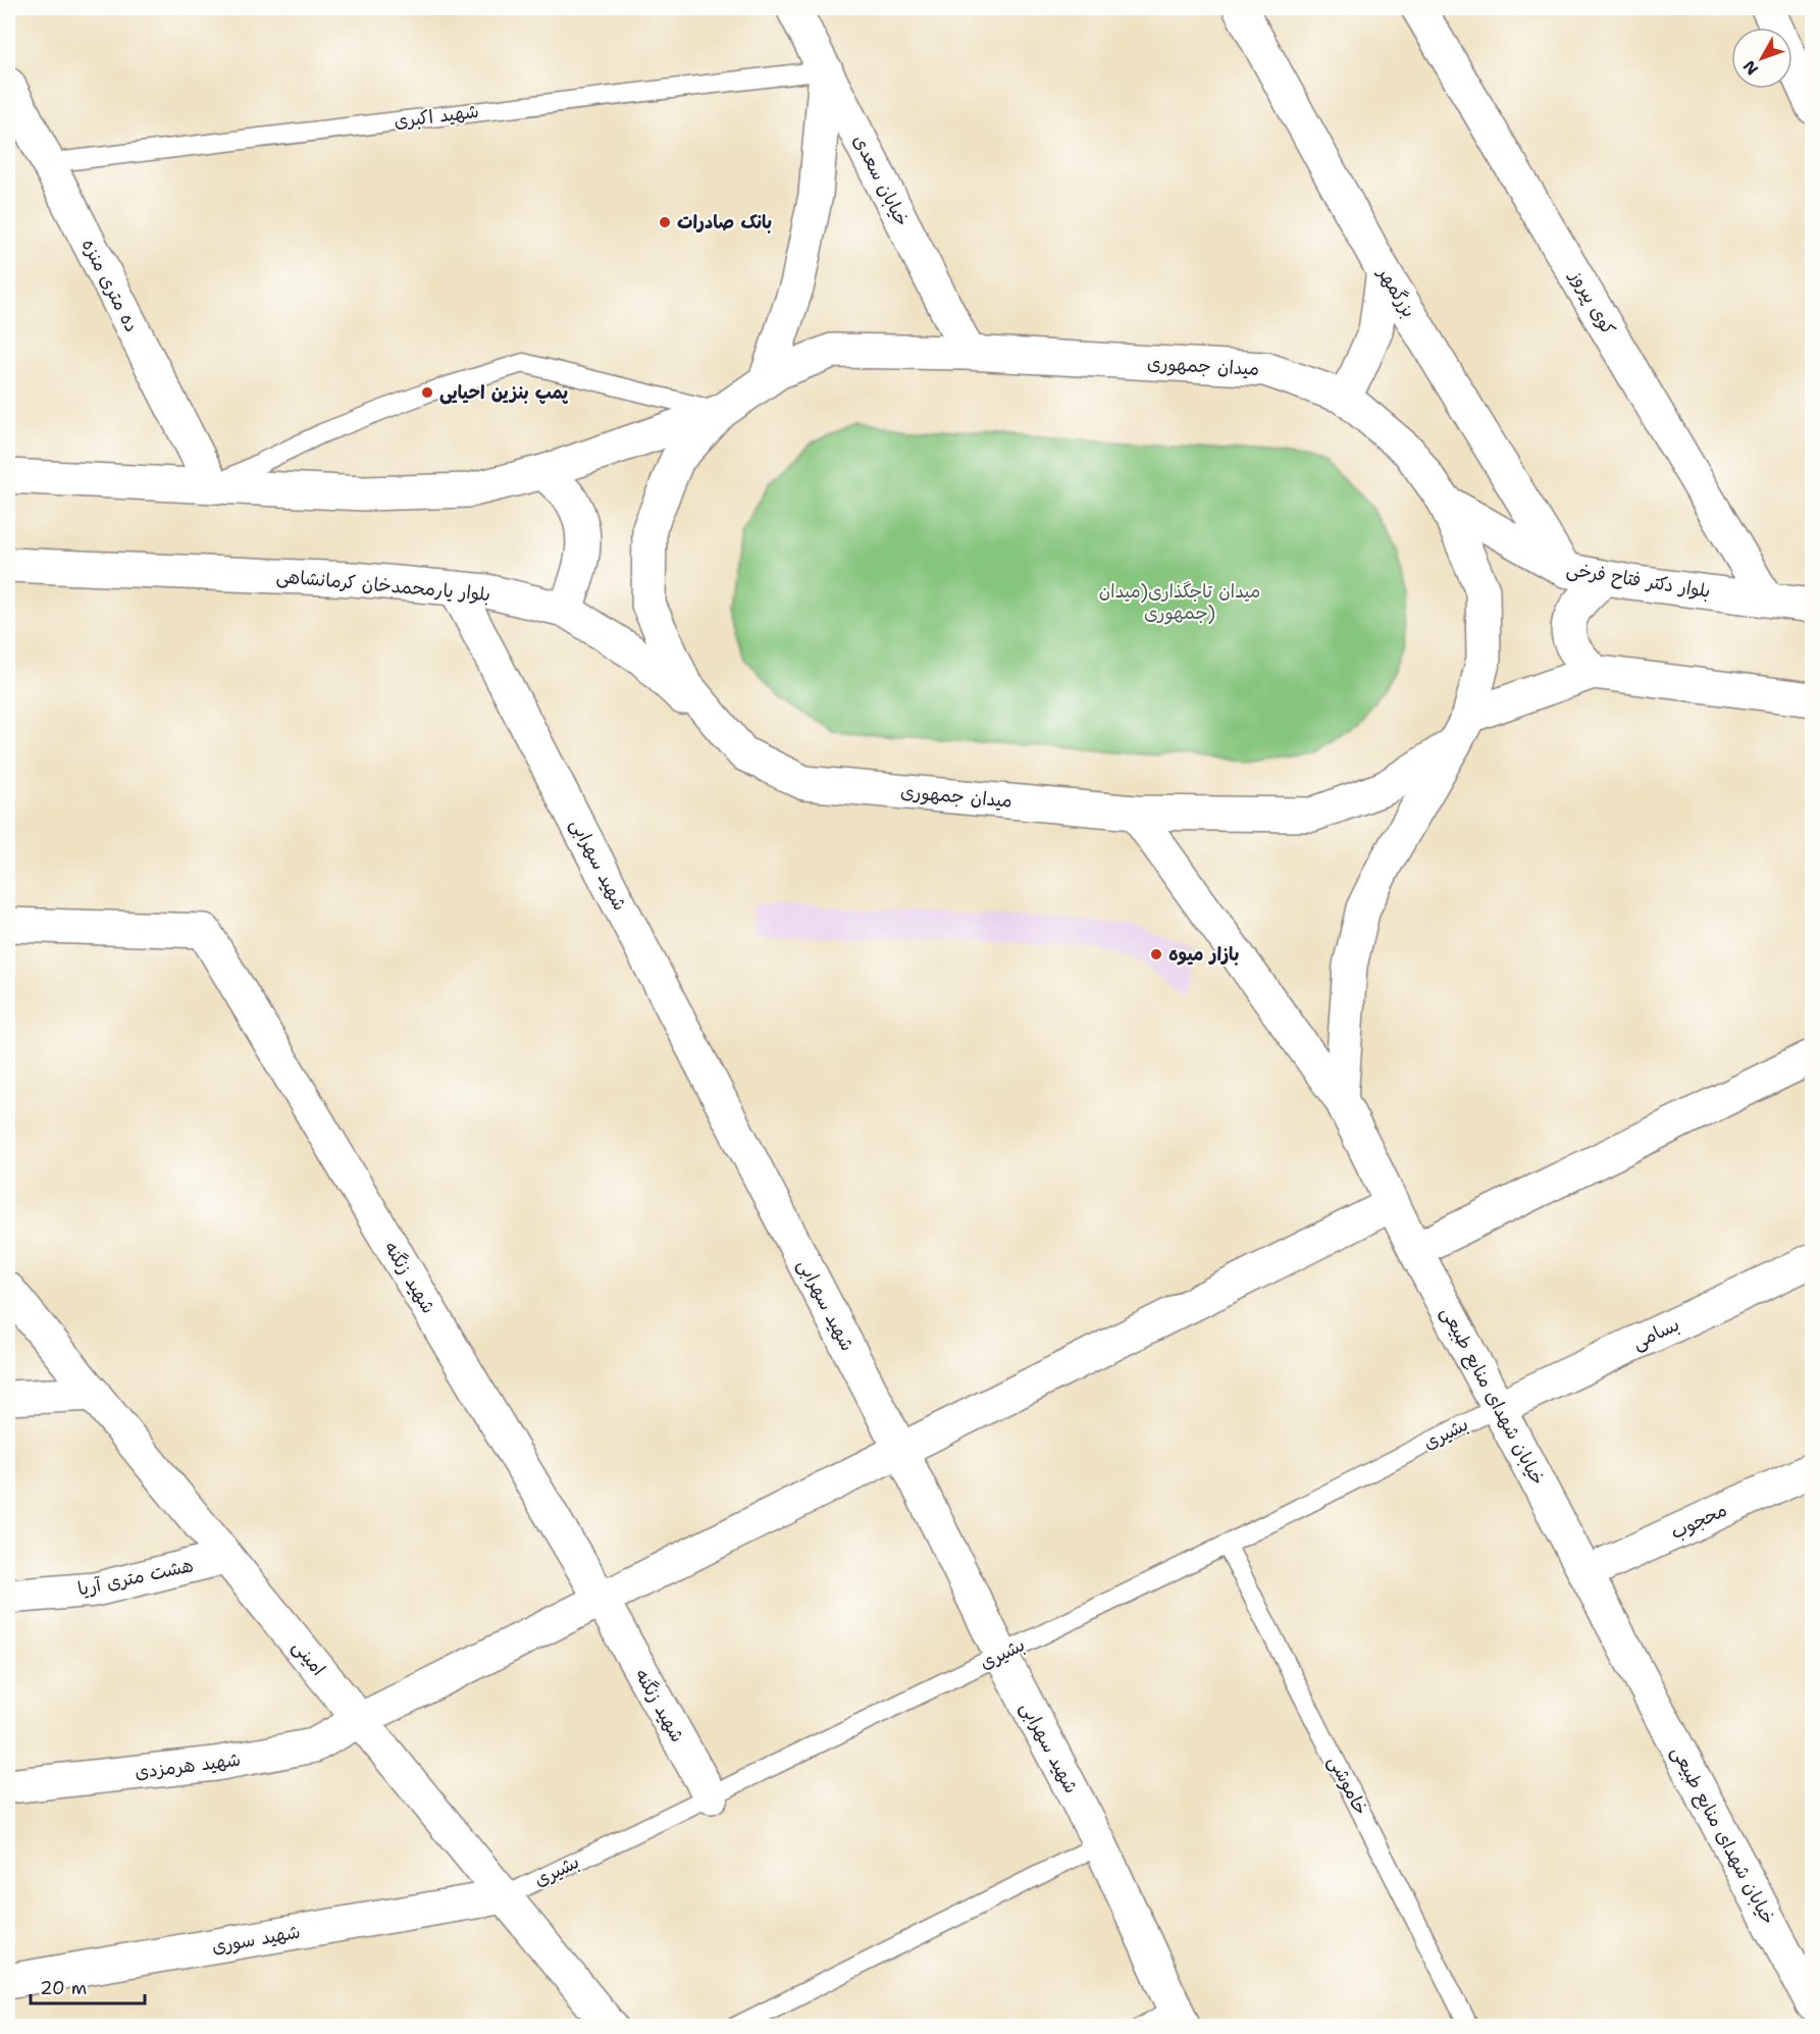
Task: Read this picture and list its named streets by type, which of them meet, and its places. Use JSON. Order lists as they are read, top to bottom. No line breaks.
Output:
{"streets":{"street":["خیابان سعدی","ده متری منزه","بزرگمهر","کوی پیروز","میدان جمهوری","بلوار دکتر فتاح فرخی","بلوار یارمحمدخان کرمانشاهی","شهید سهرابی","شهید زنگنه","بسامی","خیابان شهدای منابع طبیعی","محجوب","هشت متری آریا","امینی","شهید هرمزدی","شهید سوری"],"lane":["شهید اکبری","بشیری","خاموشی"]},"crossings":[["شهید اکبری","خیابان سعدی"],["شهید اکبری","ده متری منزه"],["خیابان سعدی","میدان جمهوری"],["بزرگمهر","بلوار دکتر فتاح فرخی"],["کوی پیروز","بلوار دکتر فتاح فرخی"],["میدان جمهوری","بلوار دکتر فتاح فرخی"],["میدان جمهوری","بلوار یارمحمدخان کرمانشاهی"],["میدان جمهوری","خیابان شهدای منابع طبیعی"],["بلوار یارمحمدخان کرمانشاهی","شهید سهرابی"],["شهید سهرابی","بشیری"],["شهید سهرابی","شهید هرمزدی"],["شهید زنگنه","بشیری"],["شهید زنگنه","شهید هرمزدی"],["بسامی","خیابان شهدای منابع طبیعی"],["بسامی","بشیری"],["خیابان شهدای منابع طبیعی","بشیری"],["خیابان شهدای منابع طبیعی","محجوب"],["خیابان شهدای منابع طبیعی","شهید هرمزدی"],["بشیری","امینی"],["بشیری","خاموشی"],["بشیری","شهید سوری"],["هشت متری آریا","امینی"],["امینی","شهید هرمزدی"],["امینی","شهید سوری"]],"parks":["میدان تاجگذاری(میدان جمهوری)"],"places":["بانک صادرات","پمپ بنزین احیایی","بازار میوه"],"scale_bar":"20 m","north":"bottom left"}
